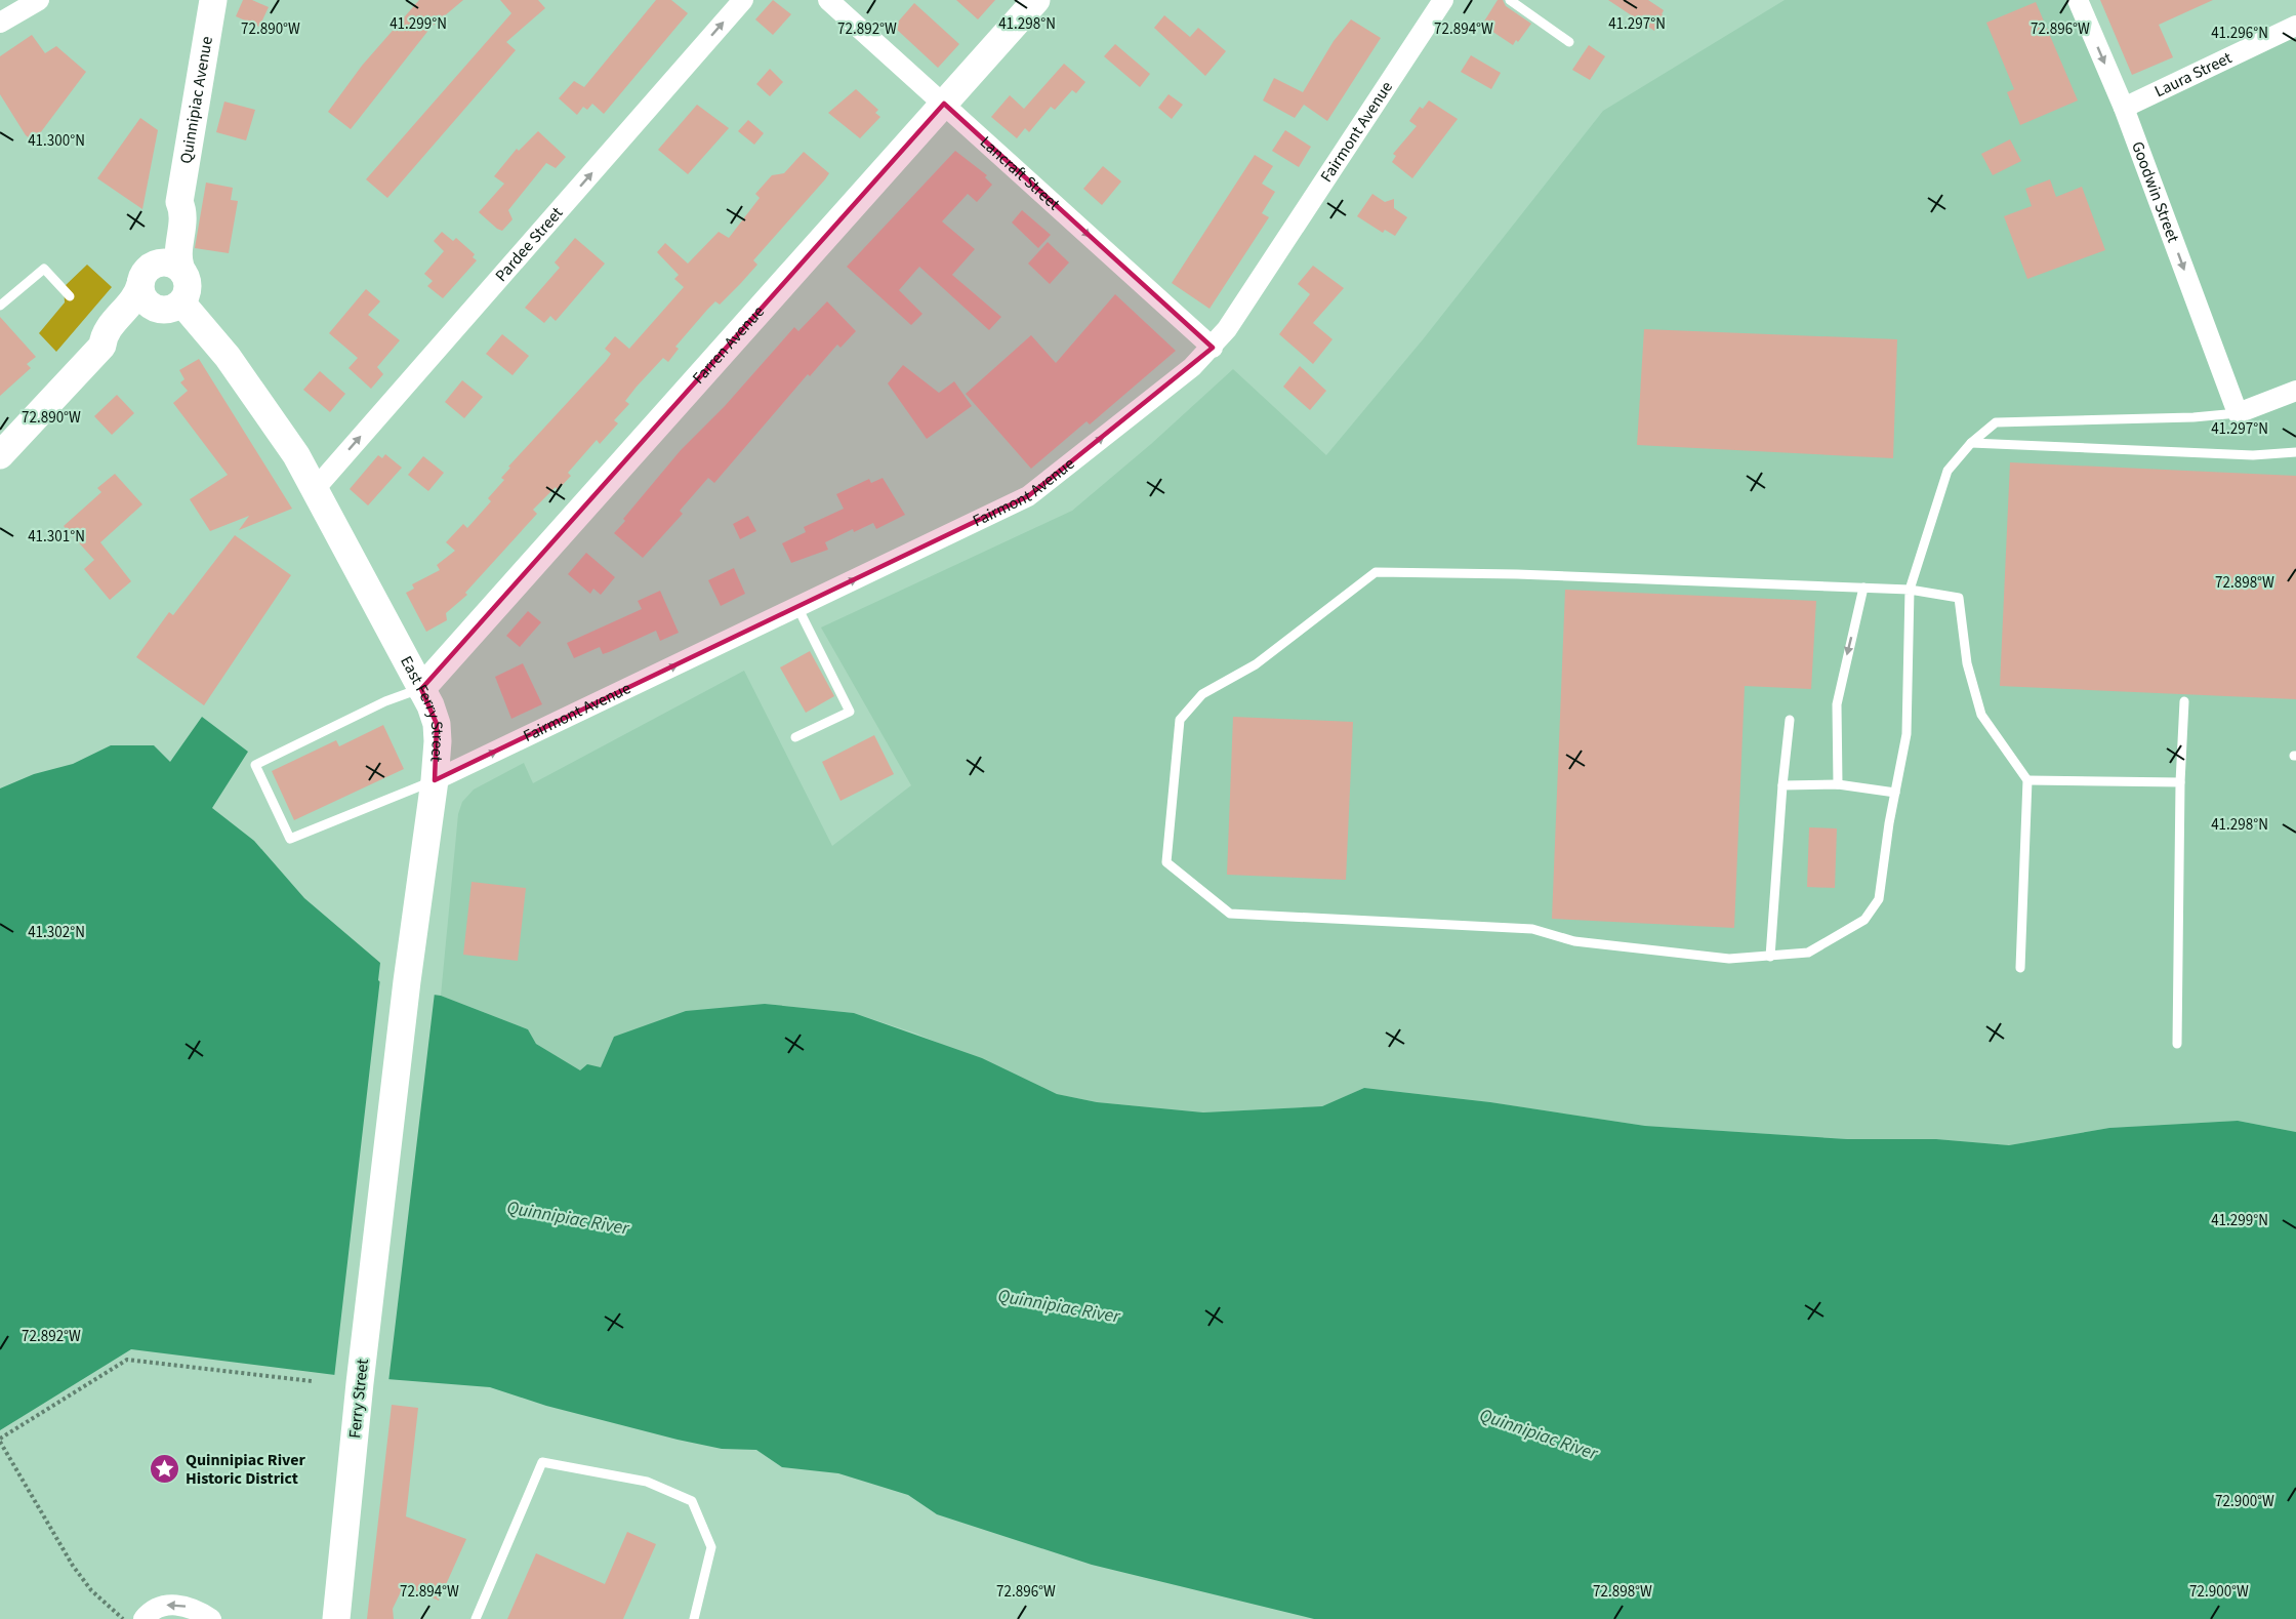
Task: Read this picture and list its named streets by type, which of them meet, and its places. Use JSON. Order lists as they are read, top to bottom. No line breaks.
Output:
{"streets":{"main road":["Quinnipiac Avenue","Farren Avenue","East Ferry Street","Ferry Street"],"street":["Laura Street","Fairmont Avenue","Lancraft Street","Goodwin Street","Pardee Street"]},"crossings":[["Laura Street","Goodwin Street"],["Quinnipiac Avenue","East Ferry Street"],["Fairmont Avenue","Lancraft Street"],["Fairmont Avenue","East Ferry Street"],["Lancraft Street","Farren Avenue"],["Pardee Street","East Ferry Street"],["Farren Avenue","East Ferry Street"],["East Ferry Street","Ferry Street"]],"one_way":["Fairmont Avenue","Lancraft Street","Goodwin Street","Pardee Street"],"water":["Quinnipiac River"],"places":{"place":["Quinnipiac River Historic District"]},"coordinates":["41.299°N","41.298°N","41.297°N","72.890°W","72.892°W","72.894°W","72.896°W","41.296°N","41.300°N","41.301°N","72.898°W","41.302°N","72.900°W"]}
